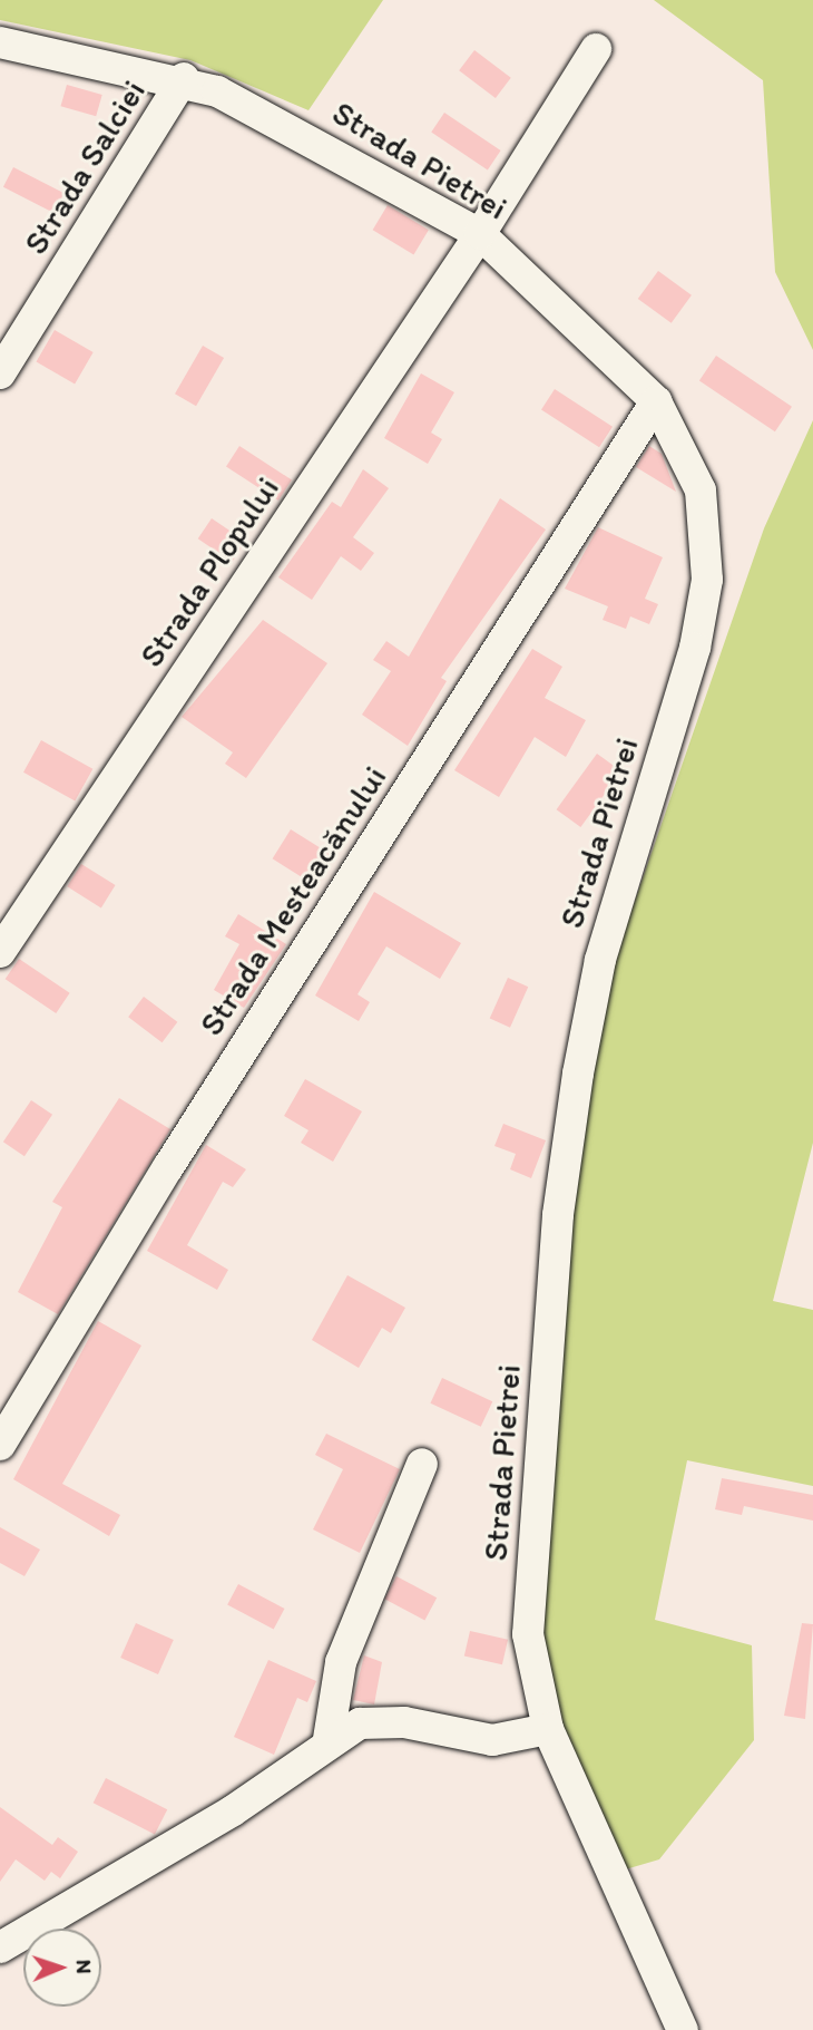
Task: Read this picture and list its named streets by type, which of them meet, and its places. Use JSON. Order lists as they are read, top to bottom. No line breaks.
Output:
{"streets":{"street":["Strada Pietrei","Strada Salciei","Strada Plopului","Strada Mesteacănului"]},"crossings":[["Strada Pietrei","Strada Salciei"],["Strada Pietrei","Strada Plopului"],["Strada Pietrei","Strada Mesteacănului"]],"north":"right"}
